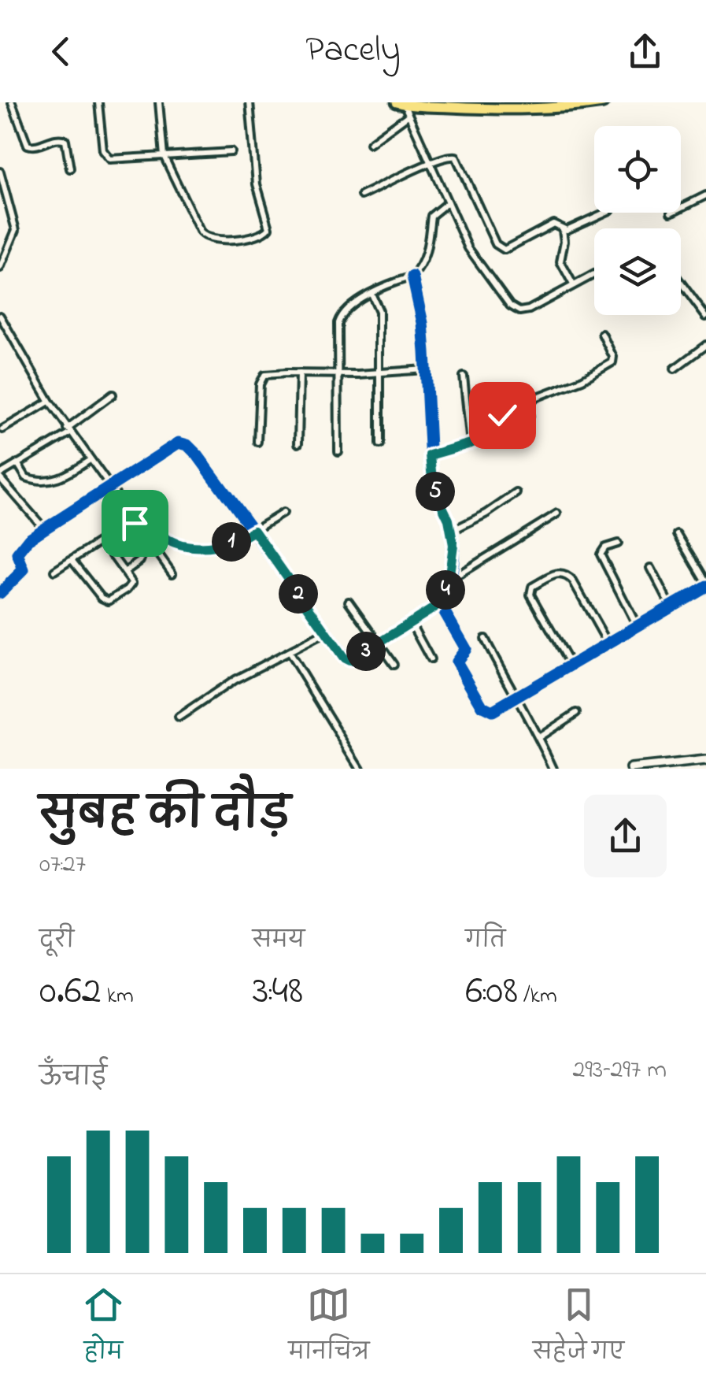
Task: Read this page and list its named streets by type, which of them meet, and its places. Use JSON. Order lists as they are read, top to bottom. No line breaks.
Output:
{"page":{"header":"Pacely","pins":["5","1","4","2","3"],"heading":["सुबह की दौड़","07:27"],"stats":[["दूरी","0.62 km"],["समय","3:48"],["गति","6:08 /km"]],"chart":["ऊँचाई","293–297 m"],"tabs":["होम","मानचित्र","सहेजे गए"]}}
